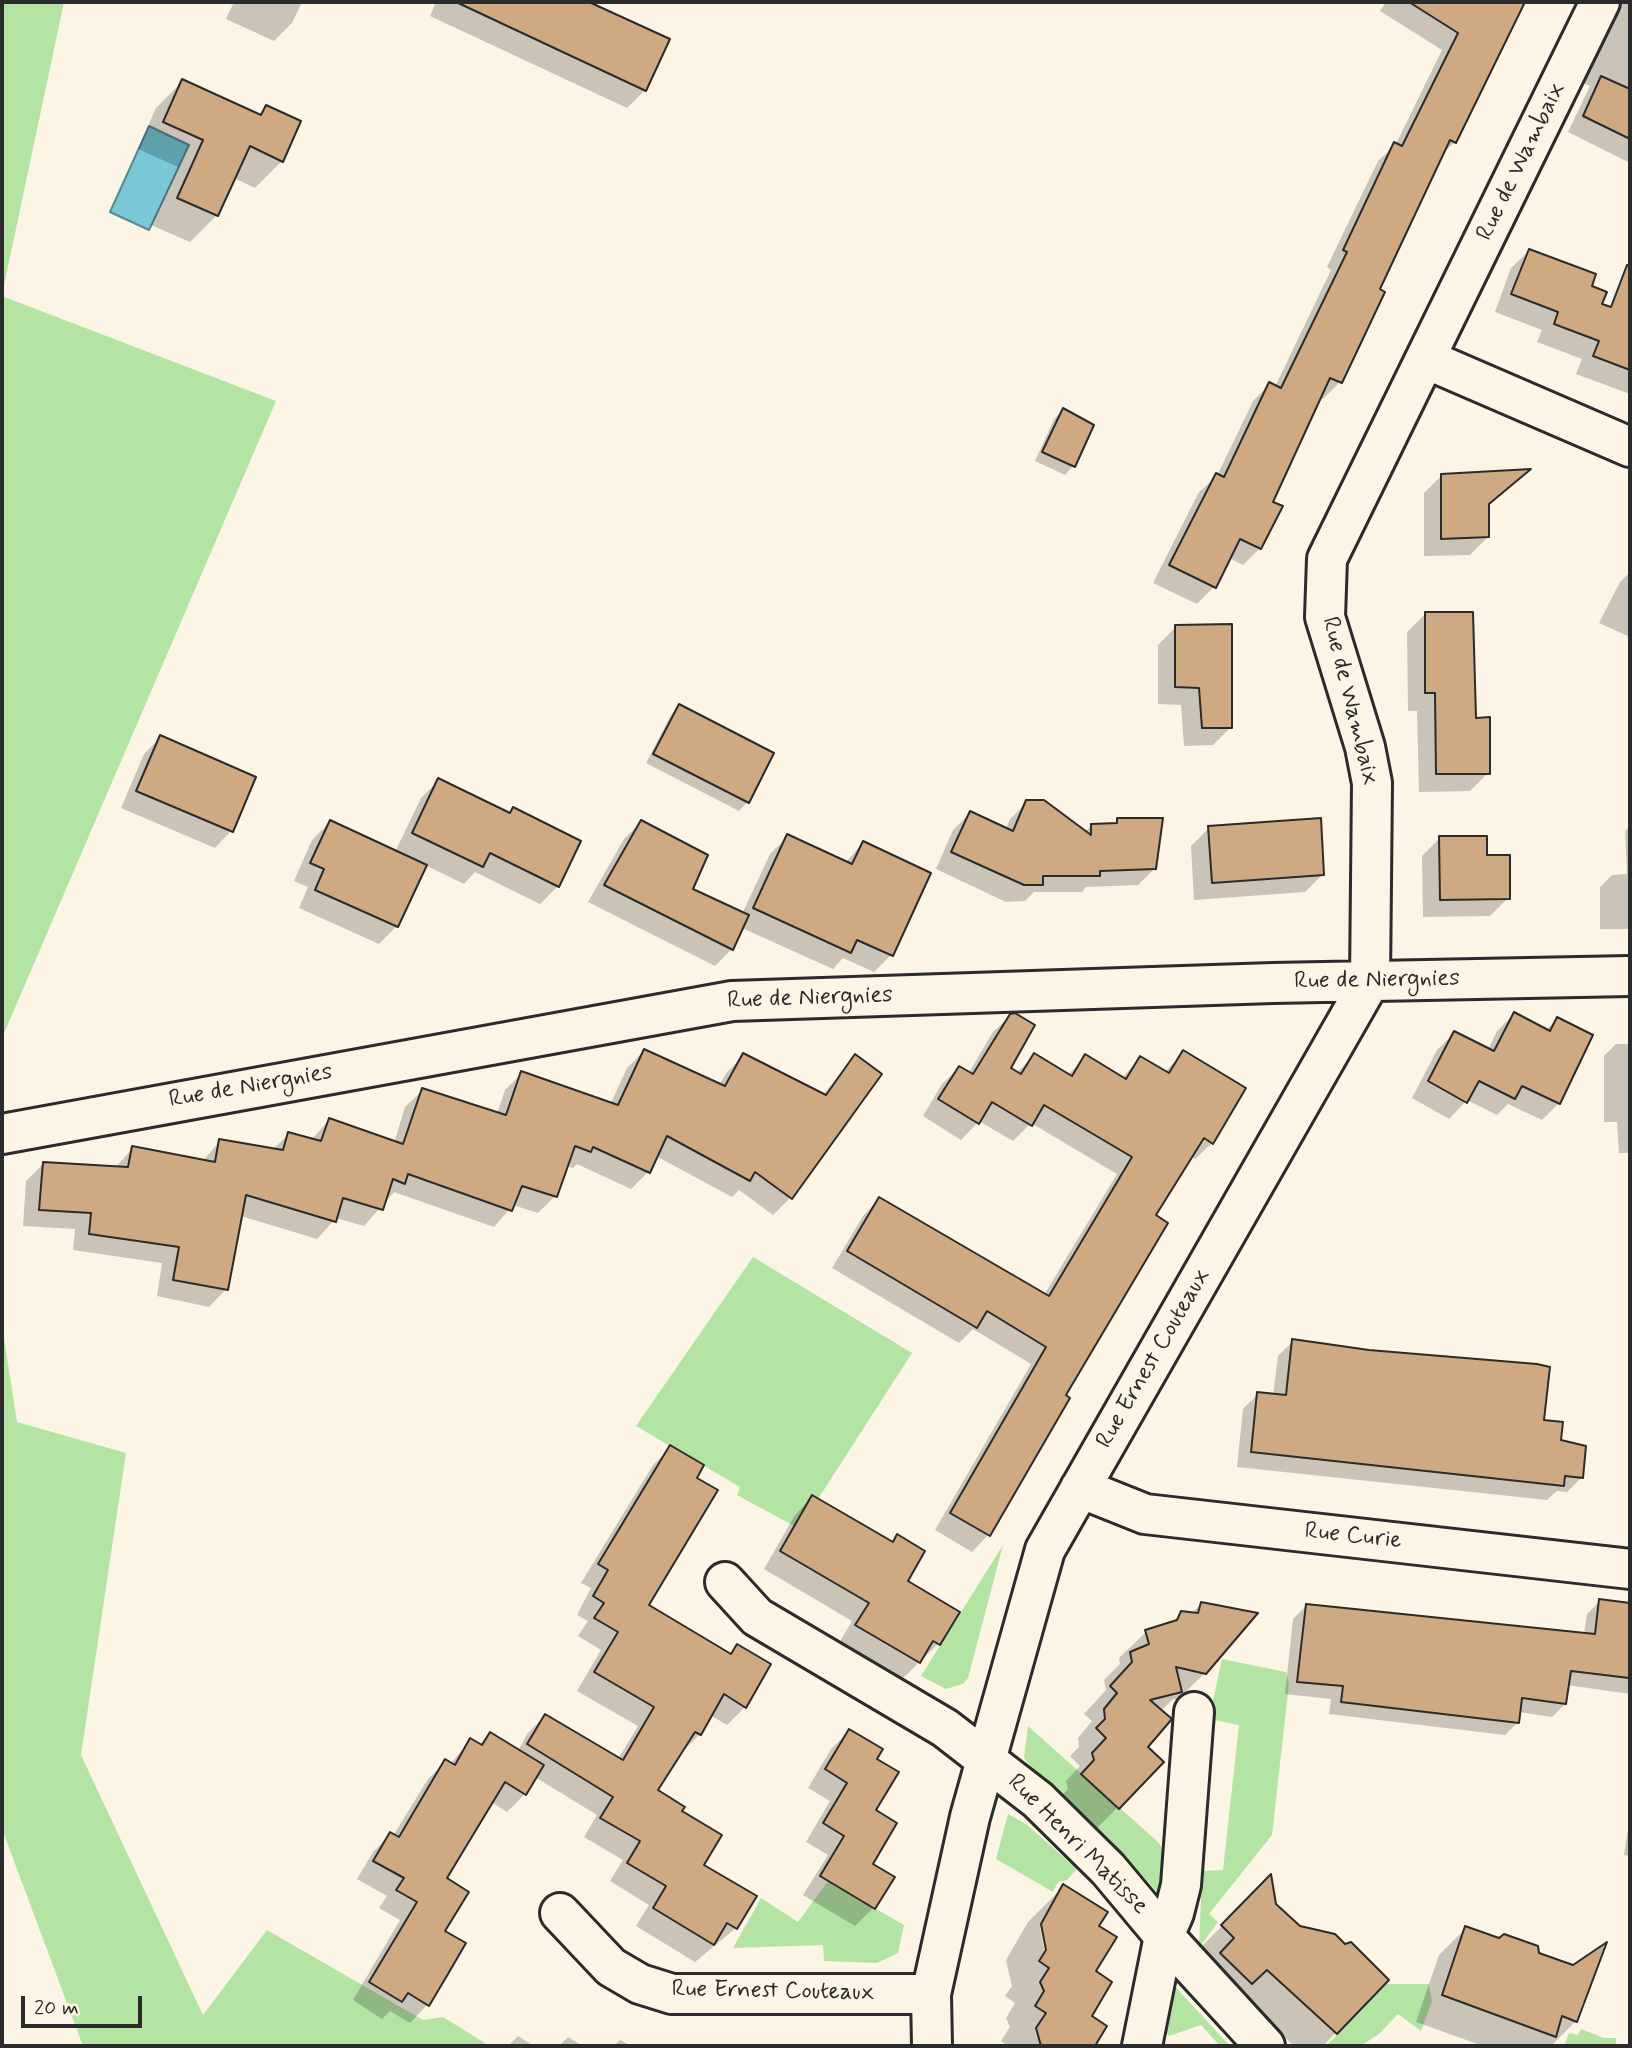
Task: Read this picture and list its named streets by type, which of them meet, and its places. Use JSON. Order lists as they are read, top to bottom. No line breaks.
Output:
{"streets":{"street":["Rue de Wambaix","Rue de Niergnies","Rue Ernest Couteaux","Rue Curie","Rue Henri Matisse"]},"crossings":[["Rue de Wambaix","Rue de Niergnies"],["Rue de Wambaix","Rue Ernest Couteaux"],["Rue de Niergnies","Rue Ernest Couteaux"],["Rue Ernest Couteaux","Rue Curie"],["Rue Ernest Couteaux","Rue Henri Matisse"]],"scale_bar":"20 m"}
